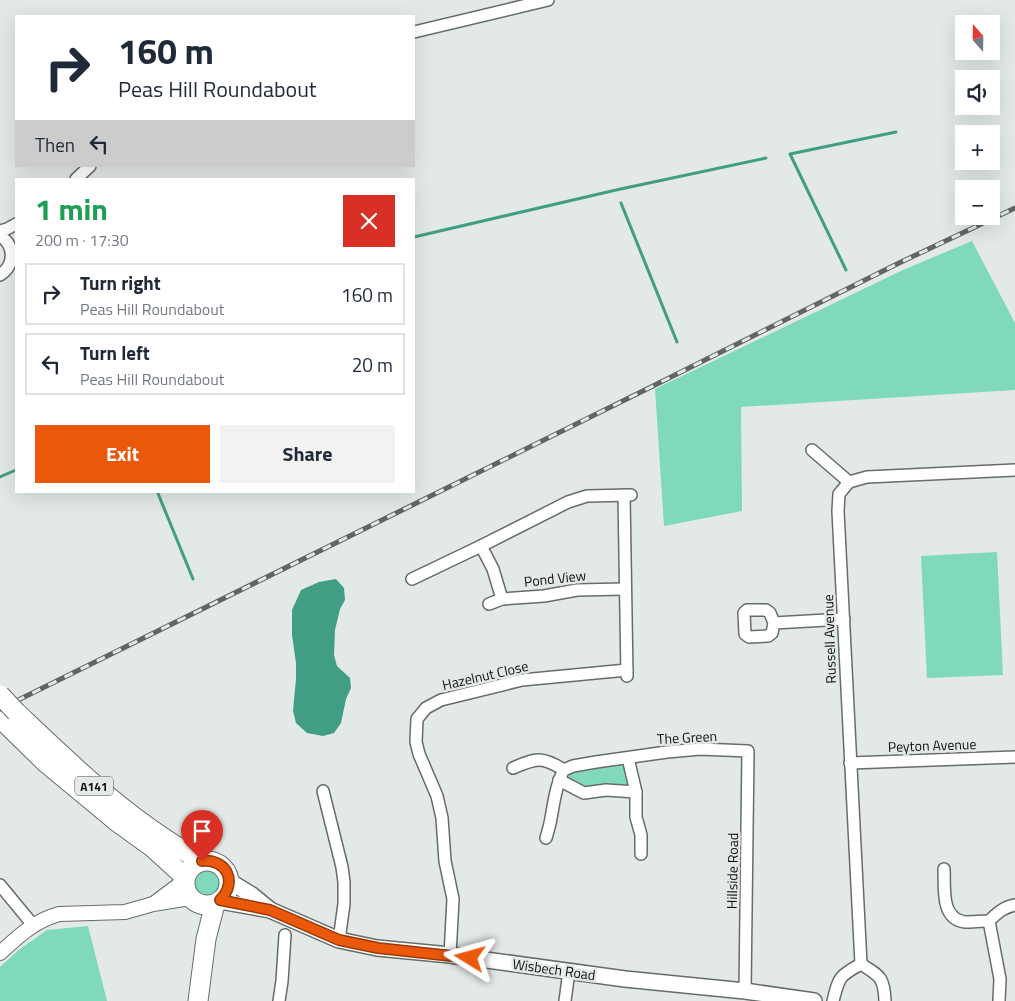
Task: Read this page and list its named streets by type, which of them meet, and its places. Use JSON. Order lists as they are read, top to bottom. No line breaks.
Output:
{"streets":{"highway":["A141"],"main road":["Wisbech Road"],"street":["Pond View","Russell Avenue","Hazelnut Close","The Green","Peyton Avenue","Hillside Road"]},"crossings":[["Pond View","Hazelnut Close"],["Russell Avenue","Peyton Avenue"],["Hazelnut Close","Wisbech Road"],["The Green","Hillside Road"],["A141","Wisbech Road"],["Hillside Road","Wisbech Road"]],"north":"top","page":{"map_buttons":["+","−"],"turn":["160 m","Peas Hill Roundabout"],"then":"Then","heading":["1 min","200 m · 17:30"],"list":[{"name":"Turn right","note":"Peas Hill Roundabout","value":"160 m"},{"name":"Turn left","note":"Peas Hill Roundabout","value":"20 m"}],"buttons":["Exit","Share"]}}
